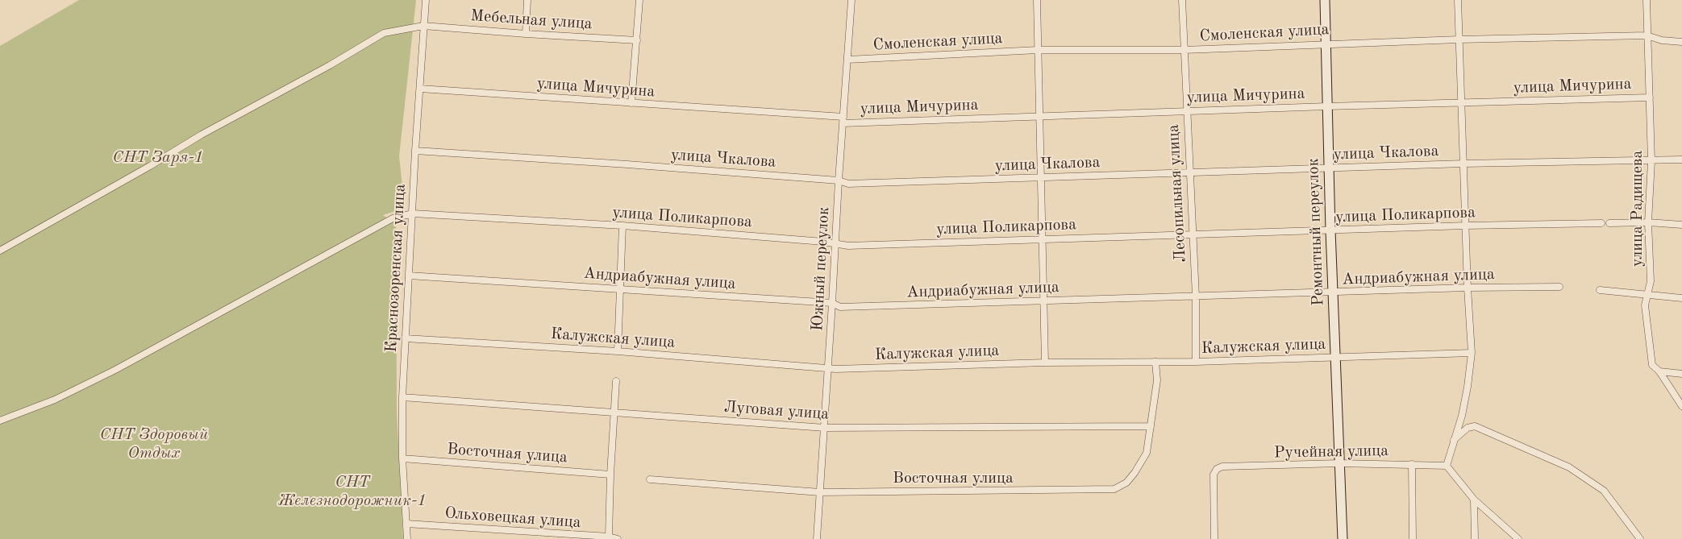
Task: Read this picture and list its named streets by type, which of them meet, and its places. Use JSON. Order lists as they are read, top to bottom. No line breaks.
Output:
{"streets":{"main road":["Ремонтный переулок"],"street":["Мебельная улица","Смоленская улица","улица Мичурина","улица Чкалова","Лесопильная улица","улица Радищева","улица Поликарпова","Краснозоренская улица","Южный переулок","Андриабужная улица","Калужская улица","Луговая улица","Ручейная улица","Восточная улица","Ольховецкая улица"]},"crossings":[["Мебельная улица","Краснозоренская улица"],["Смоленская улица","Лесопильная улица"],["Смоленская улица","улица Радищева"],["Смоленская улица","Ремонтный переулок"],["Смоленская улица","Южный переулок"],["улица Мичурина","Лесопильная улица"],["улица Мичурина","улица Радищева"],["улица Мичурина","Ремонтный переулок"],["улица Мичурина","Краснозоренская улица"],["улица Мичурина","Южный переулок"],["улица Чкалова","Лесопильная улица"],["улица Чкалова","улица Радищева"],["улица Чкалова","Ремонтный переулок"],["улица Чкалова","Краснозоренская улица"],["улица Чкалова","Южный переулок"],["Лесопильная улица","улица Поликарпова"],["Лесопильная улица","Андриабужная улица"],["Лесопильная улица","Калужская улица"],["улица Поликарпова","Ремонтный переулок"],["улица Поликарпова","Краснозоренская улица"],["улица Поликарпова","Южный переулок"],["Ремонтный переулок","Андриабужная улица"],["Ремонтный переулок","Калужская улица"],["Ремонтный переулок","Ручейная улица"],["Краснозоренская улица","Андриабужная улица"],["Краснозоренская улица","Калужская улица"],["Краснозоренская улица","Луговая улица"],["Краснозоренская улица","Восточная улица"],["Краснозоренская улица","Ольховецкая улица"],["Южный переулок","Андриабужная улица"],["Южный переулок","Калужская улица"],["Южный переулок","Луговая улица"],["Южный переулок","Восточная улица"],["Калужская улица","Восточная улица"],["Луговая улица","Восточная улица"]],"parks":["СНТ Заря-1","СНТ Здоровый Отдых","СНТ Железнодорожник-1"]}
